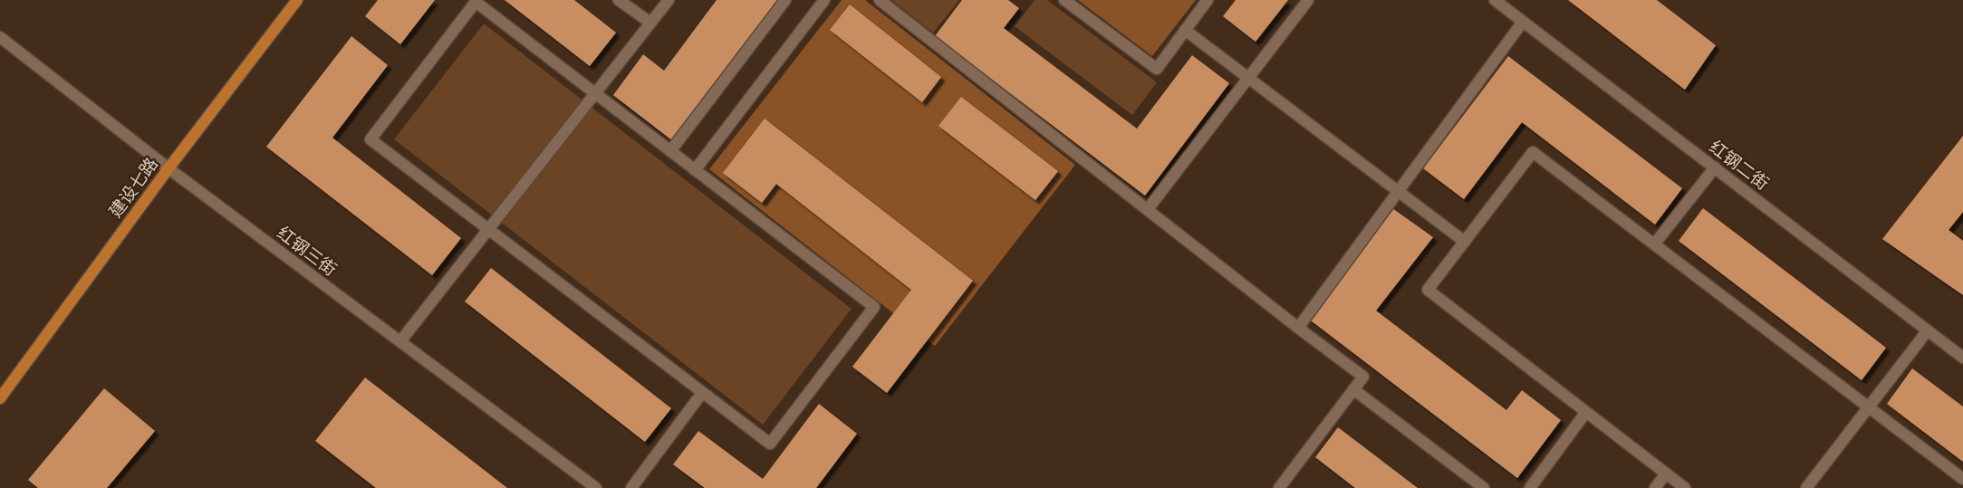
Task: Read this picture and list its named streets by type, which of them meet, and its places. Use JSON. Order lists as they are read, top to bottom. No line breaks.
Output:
{"streets":{"main road":["建设七路"],"street":["红钢二街","红钢三街"]},"crossings":[["建设七路","红钢三街"]]}
